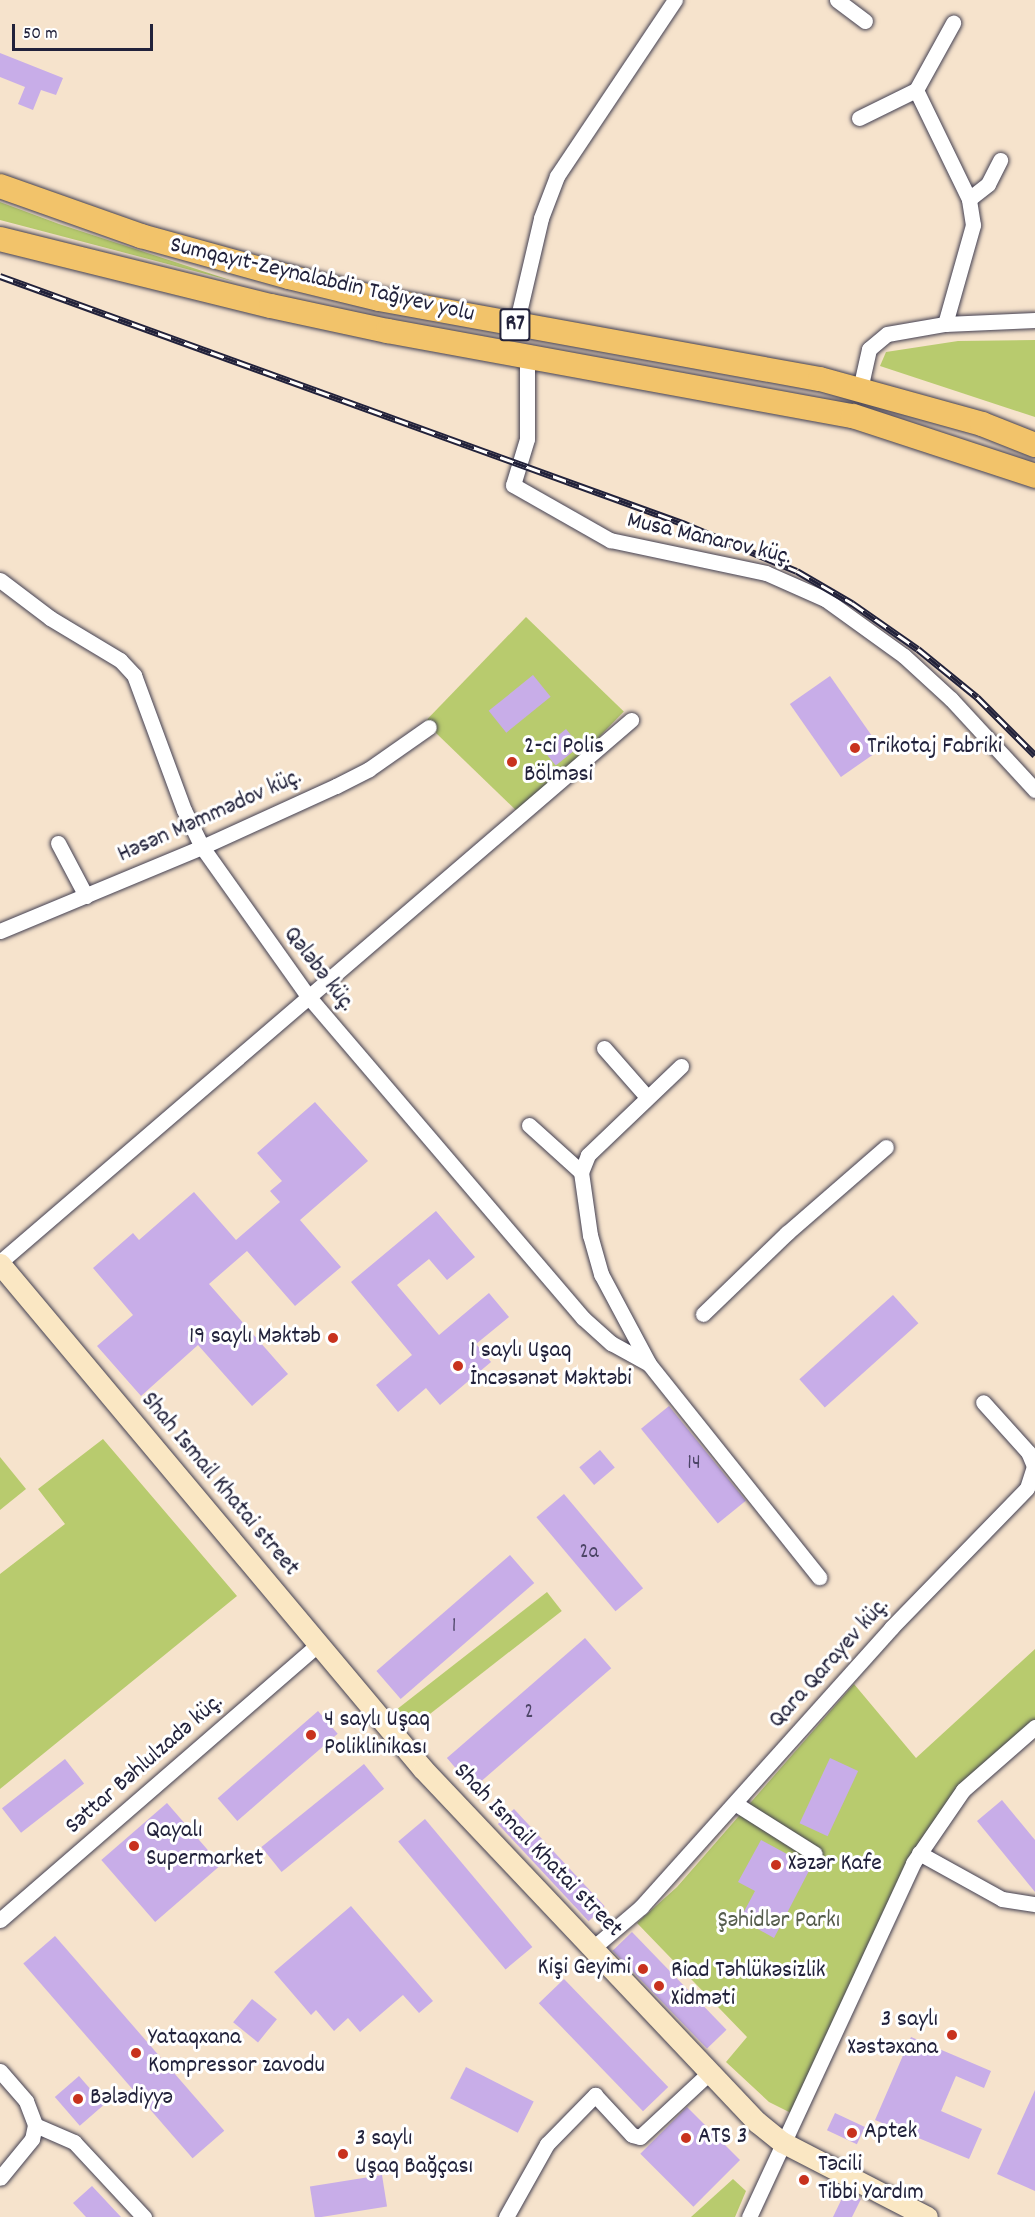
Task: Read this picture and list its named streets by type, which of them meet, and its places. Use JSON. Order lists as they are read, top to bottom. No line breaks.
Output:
{"streets":{"main road":["Sumqayıt-Zeynalabdin Tağıyev yolu","R7"],"street":["Musa Manarov küç.","Həsən Məmmədov küç.","Qələbə küç.","Shah Ismail Khatai street","Qara Qarayev küç.","Səttar Bəhlulzadə küç."]},"crossings":[["Sumqayıt-Zeynalabdin Tağıyev yolu","Musa Manarov küç."],["Həsən Məmmədov küç.","Qələbə küç."],["Shah Ismail Khatai street","Qara Qarayev küç."],["Shah Ismail Khatai street","Səttar Bəhlulzadə küç."]],"parks":["Şəhidlər Parkı"],"places":["Trikotaj Fabriki","2-ci Polis Bölməsi","19 saylı Məktəb","1 saylı Uşaq İncəsənət Məktəbi","4 saylı Uşaq Poliklinikası","Qayalı Supermarket","Xəzər Kafe","Kişi Geyimi","Riad Təhlükəsizlik Xidməti","3 saylı Xəstəxana","Yataqxana Kompressor zavodu","Bələdiyyə","Aptek","ATS 3","3 saylı Uşaq Bağçası","Təcili Tibbi Yardım"],"house_numbers":["14","2a","1","2"],"scale_bar":"50 m"}
